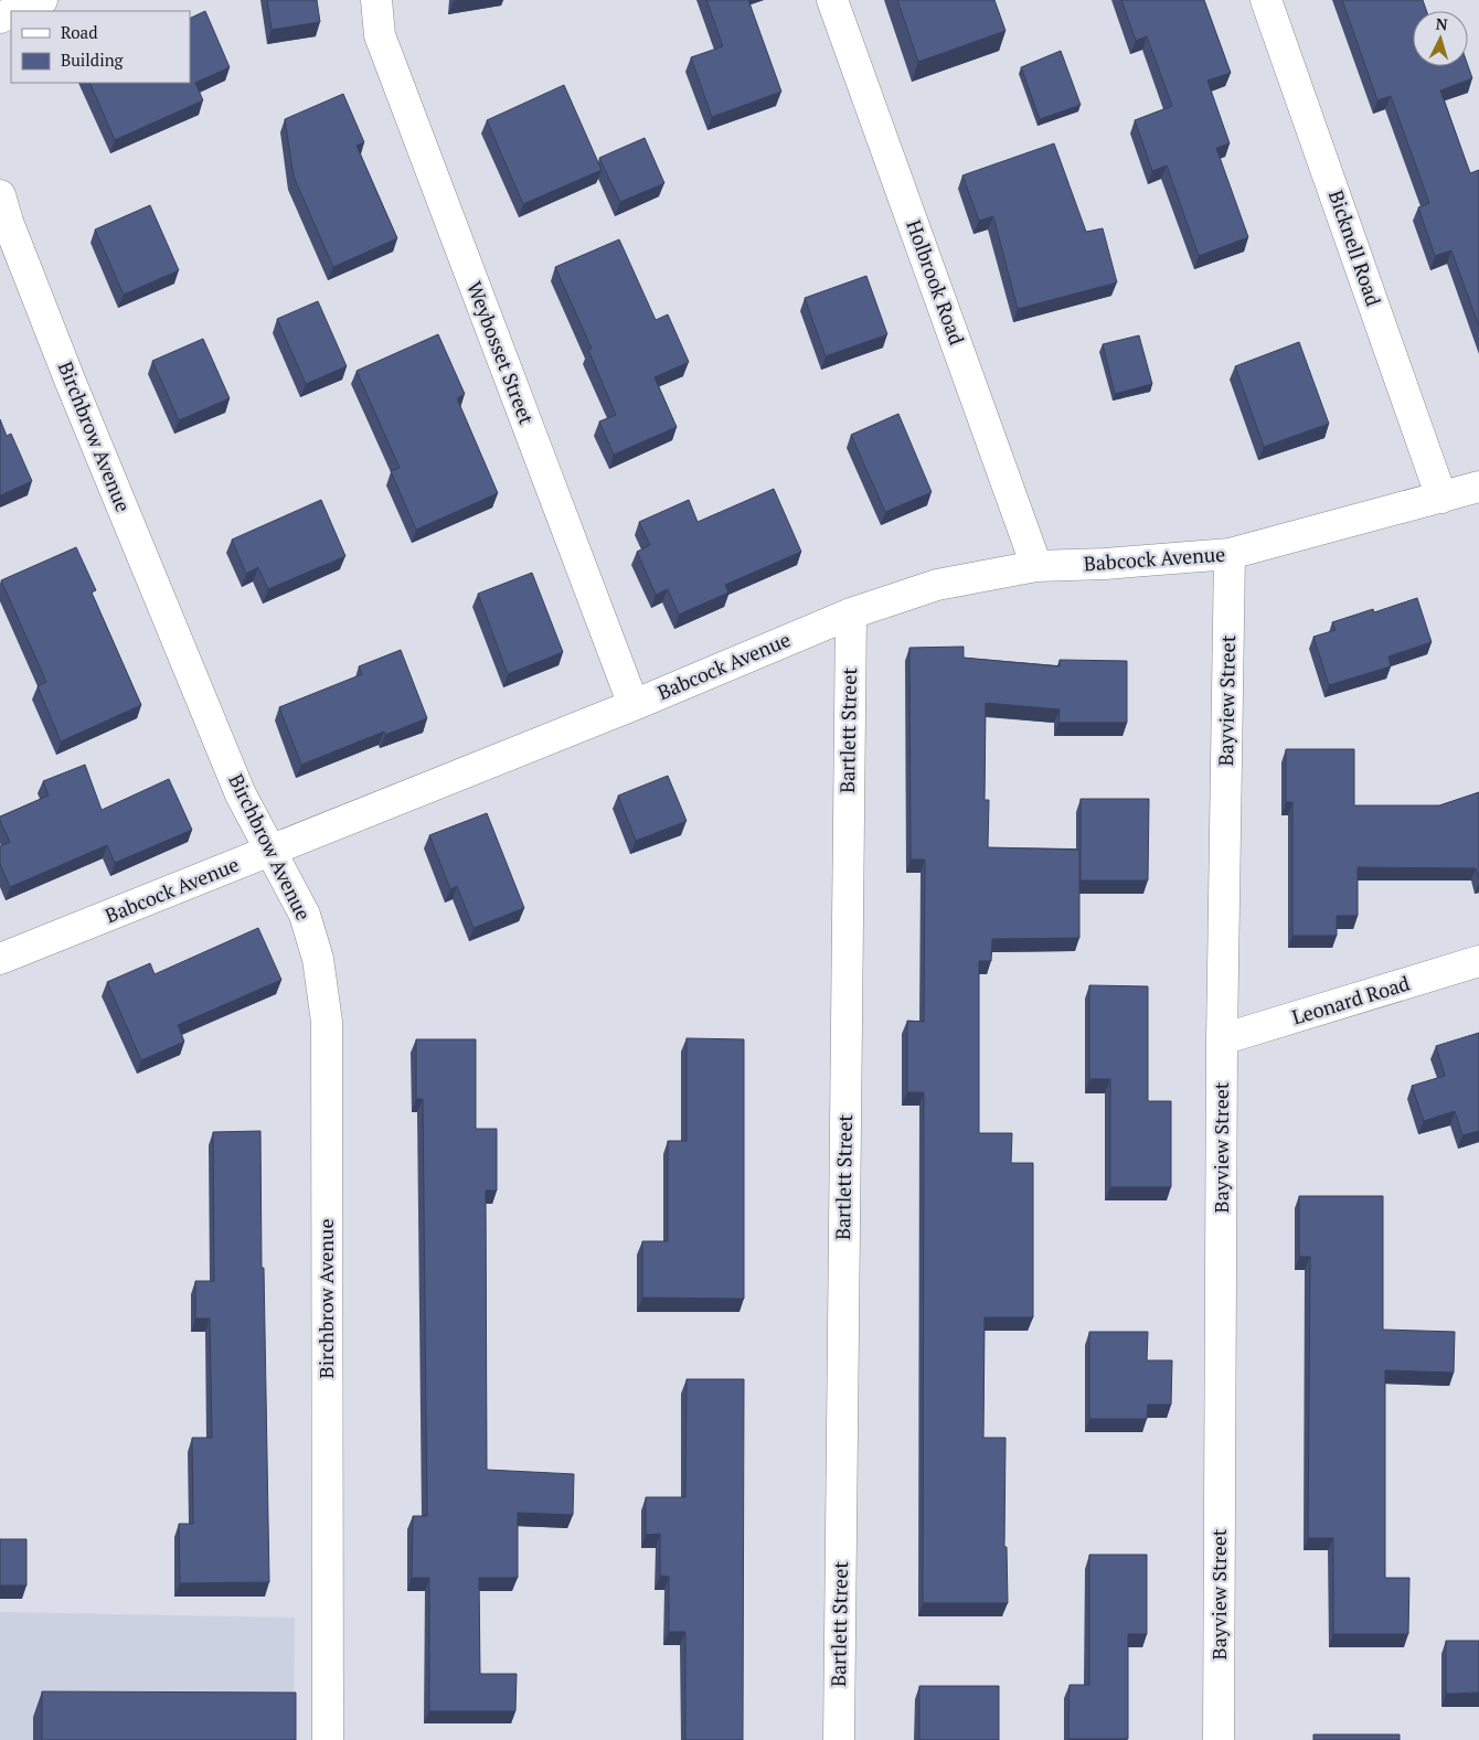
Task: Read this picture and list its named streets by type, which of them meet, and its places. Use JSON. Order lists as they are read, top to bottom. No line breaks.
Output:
{"streets":{"street":["Bicknell Road","Holbrook Road","Weybosset Street","Birchbrow Avenue","Babcock Avenue","Bayview Street","Bartlett Street","Leonard Road"]},"crossings":[["Bicknell Road","Babcock Avenue"],["Holbrook Road","Babcock Avenue"],["Weybosset Street","Babcock Avenue"],["Birchbrow Avenue","Babcock Avenue"],["Babcock Avenue","Bayview Street"],["Babcock Avenue","Bartlett Street"],["Bayview Street","Leonard Road"]],"legend":["Road","Building"],"north":"top"}
